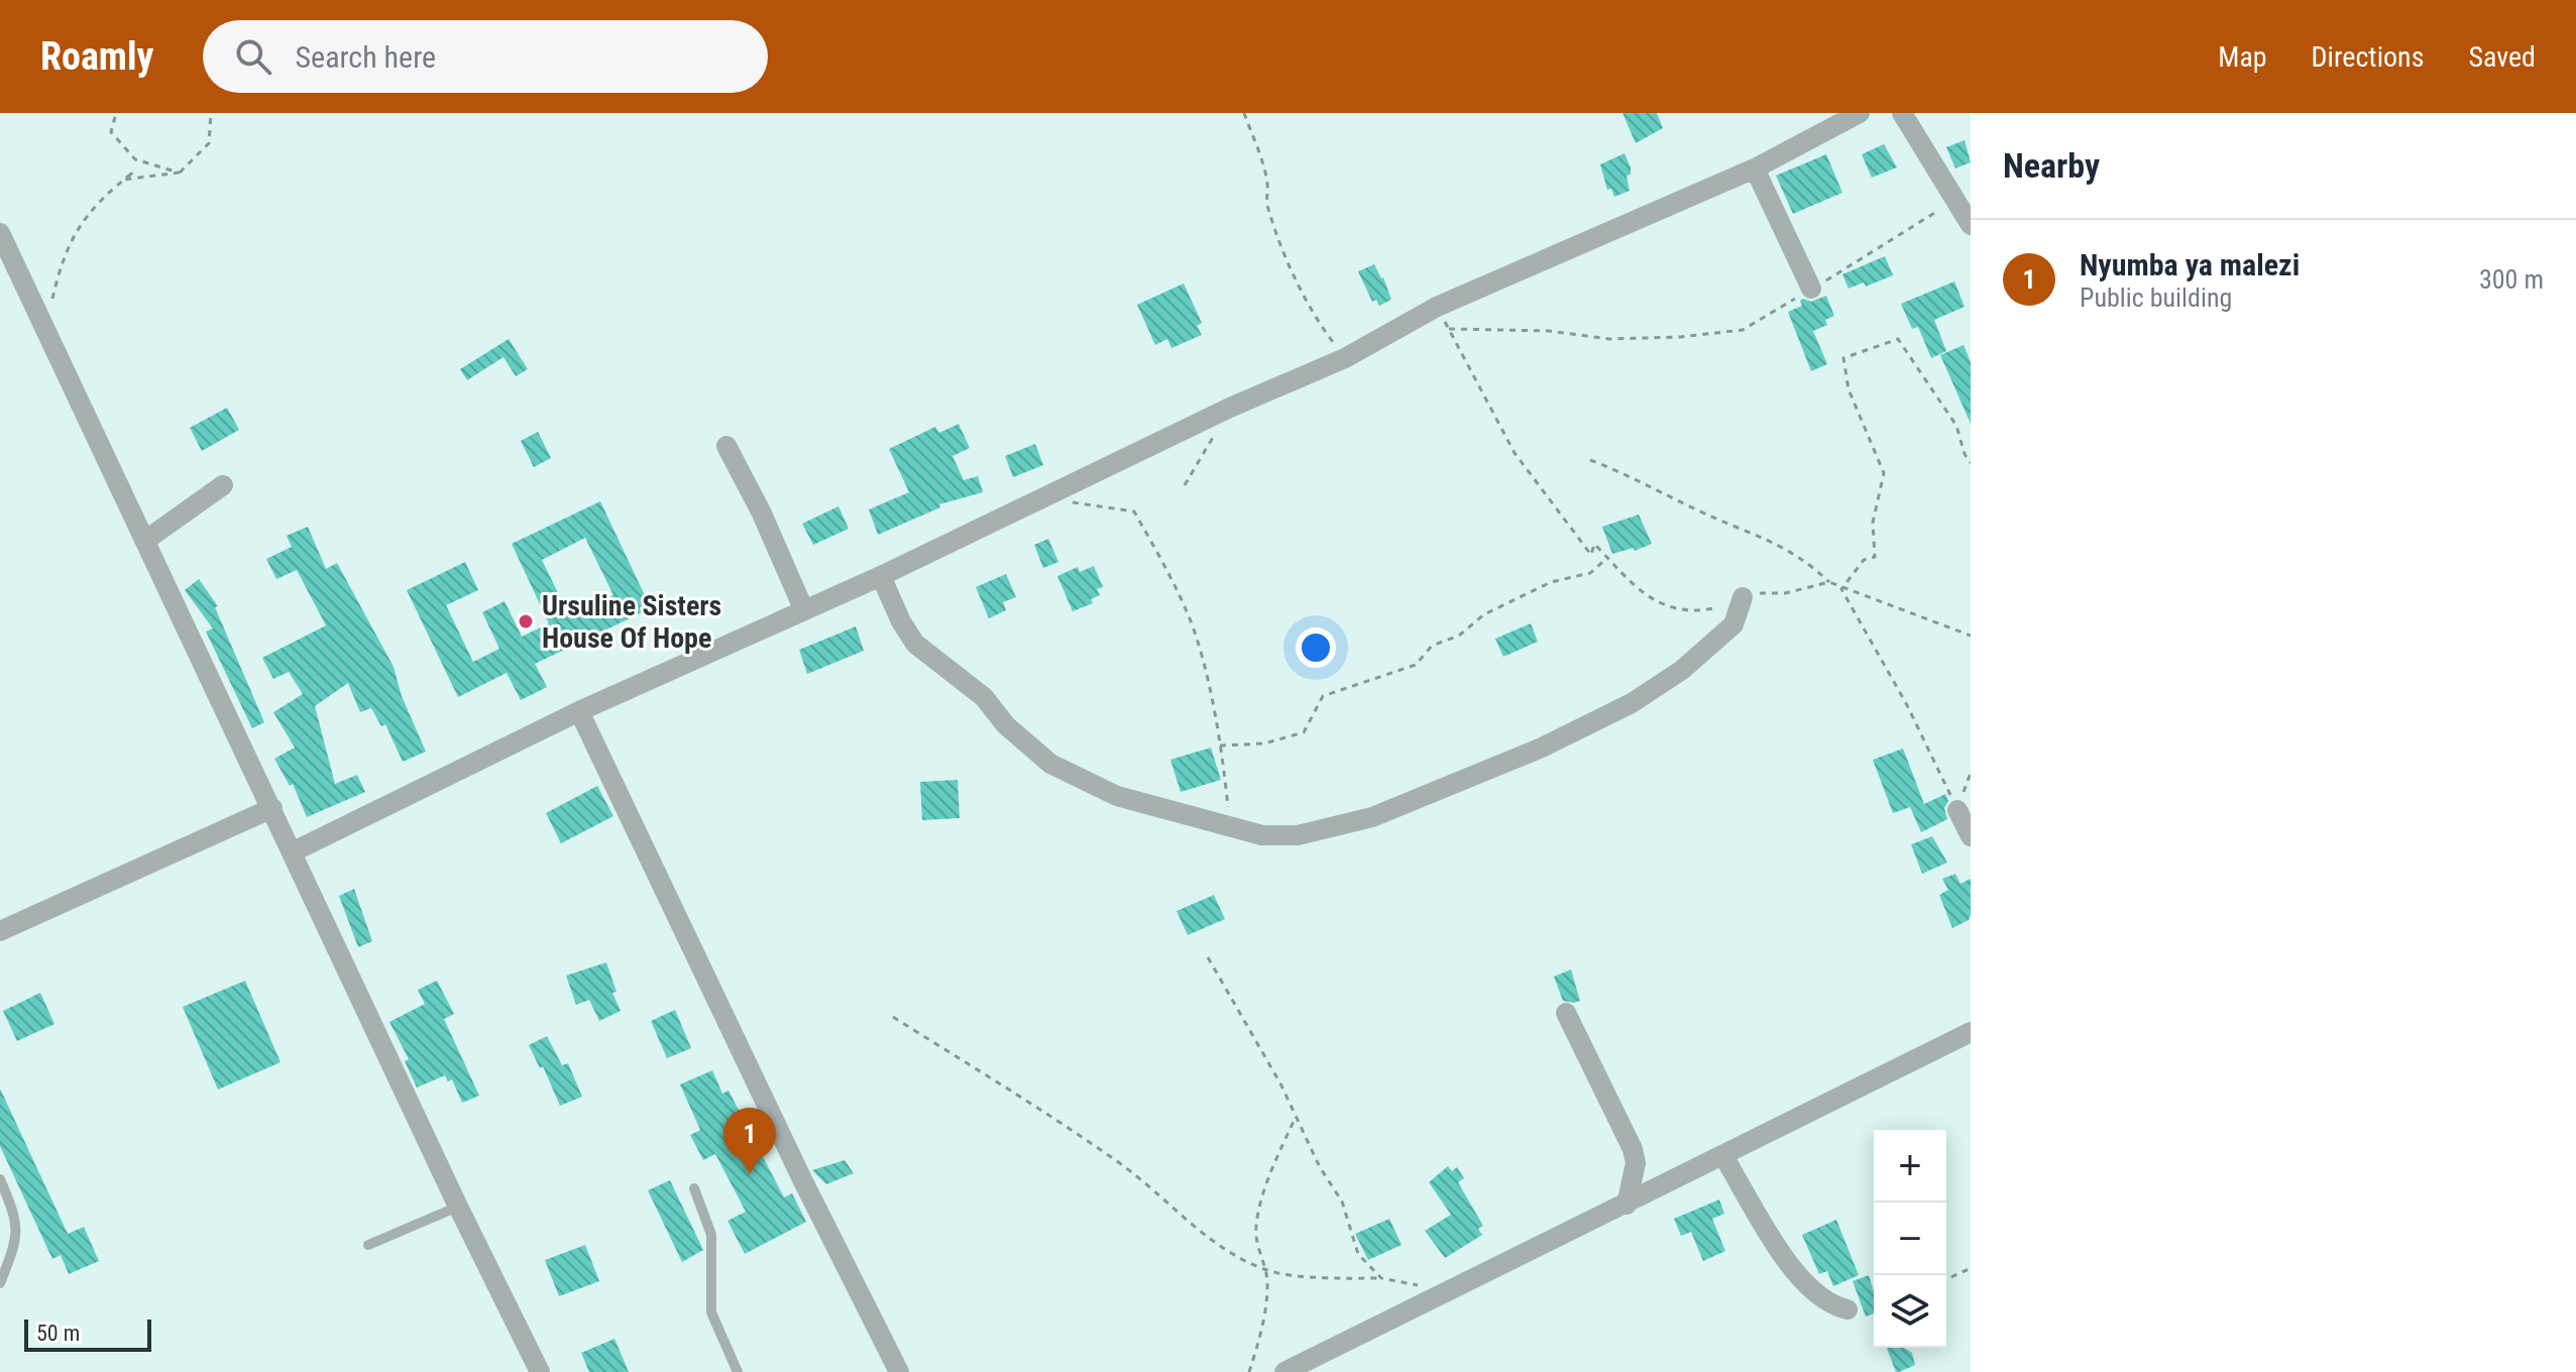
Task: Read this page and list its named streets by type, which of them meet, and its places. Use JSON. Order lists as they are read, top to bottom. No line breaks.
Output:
{"places":["Ursuline Sisters House Of Hope"],"scale_bar":"50 m","page":{"header":"Roamly","search":"Search here","nav":["Map","Directions","Saved"],"heading":"Nearby","list":[{"mark":"1","name":"Nyumba ya malezi","note":"Public building","value":"300 m"}],"pins":"1","map_buttons":["+","−"],"scale":"50 m"}}
